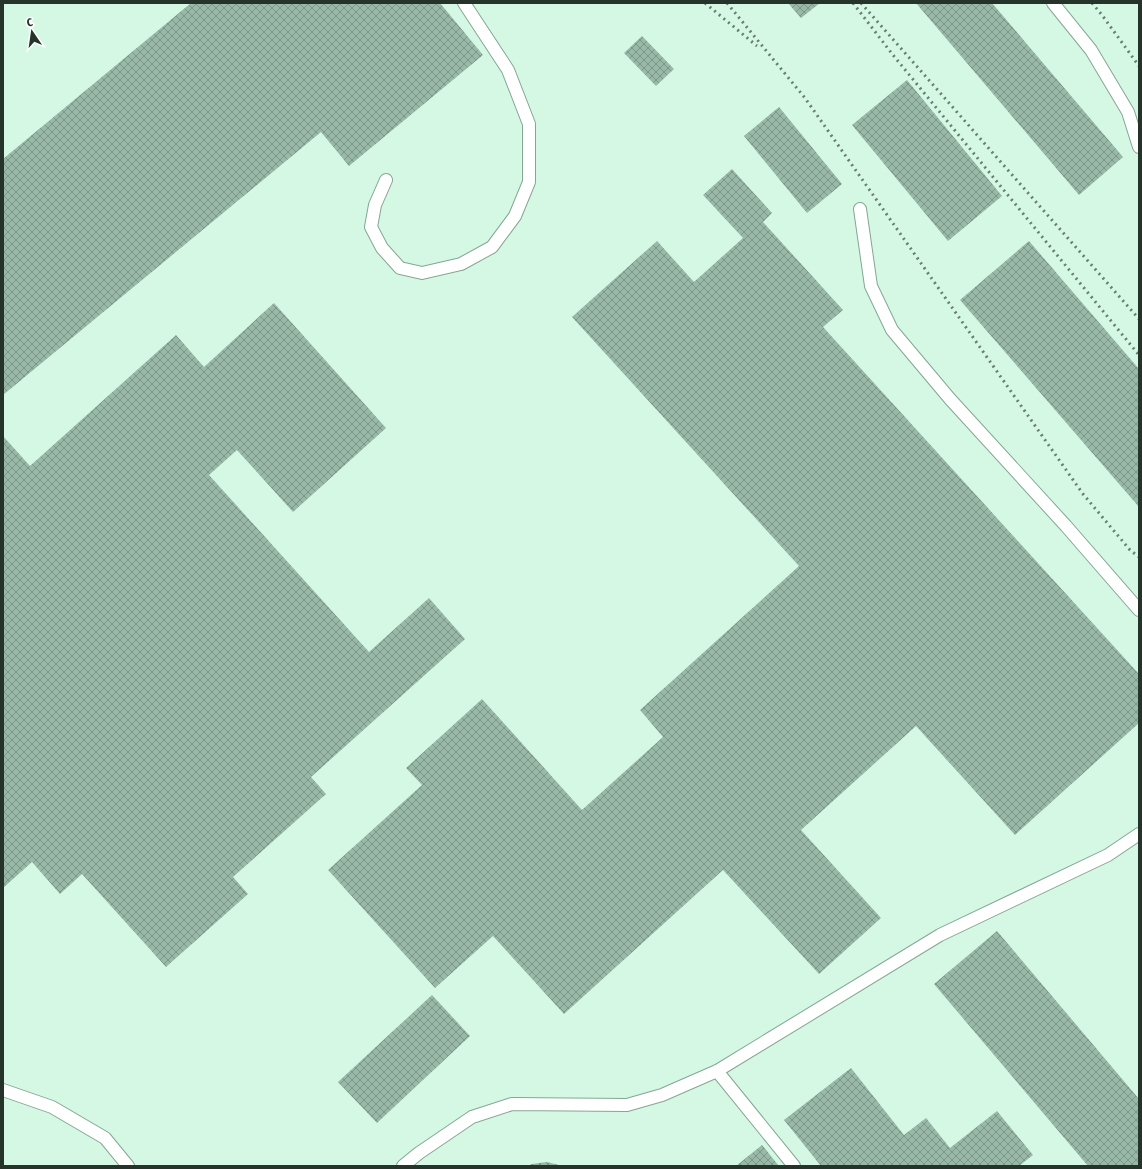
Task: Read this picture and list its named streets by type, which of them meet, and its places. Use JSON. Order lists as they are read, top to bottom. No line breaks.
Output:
{"north":"top"}
